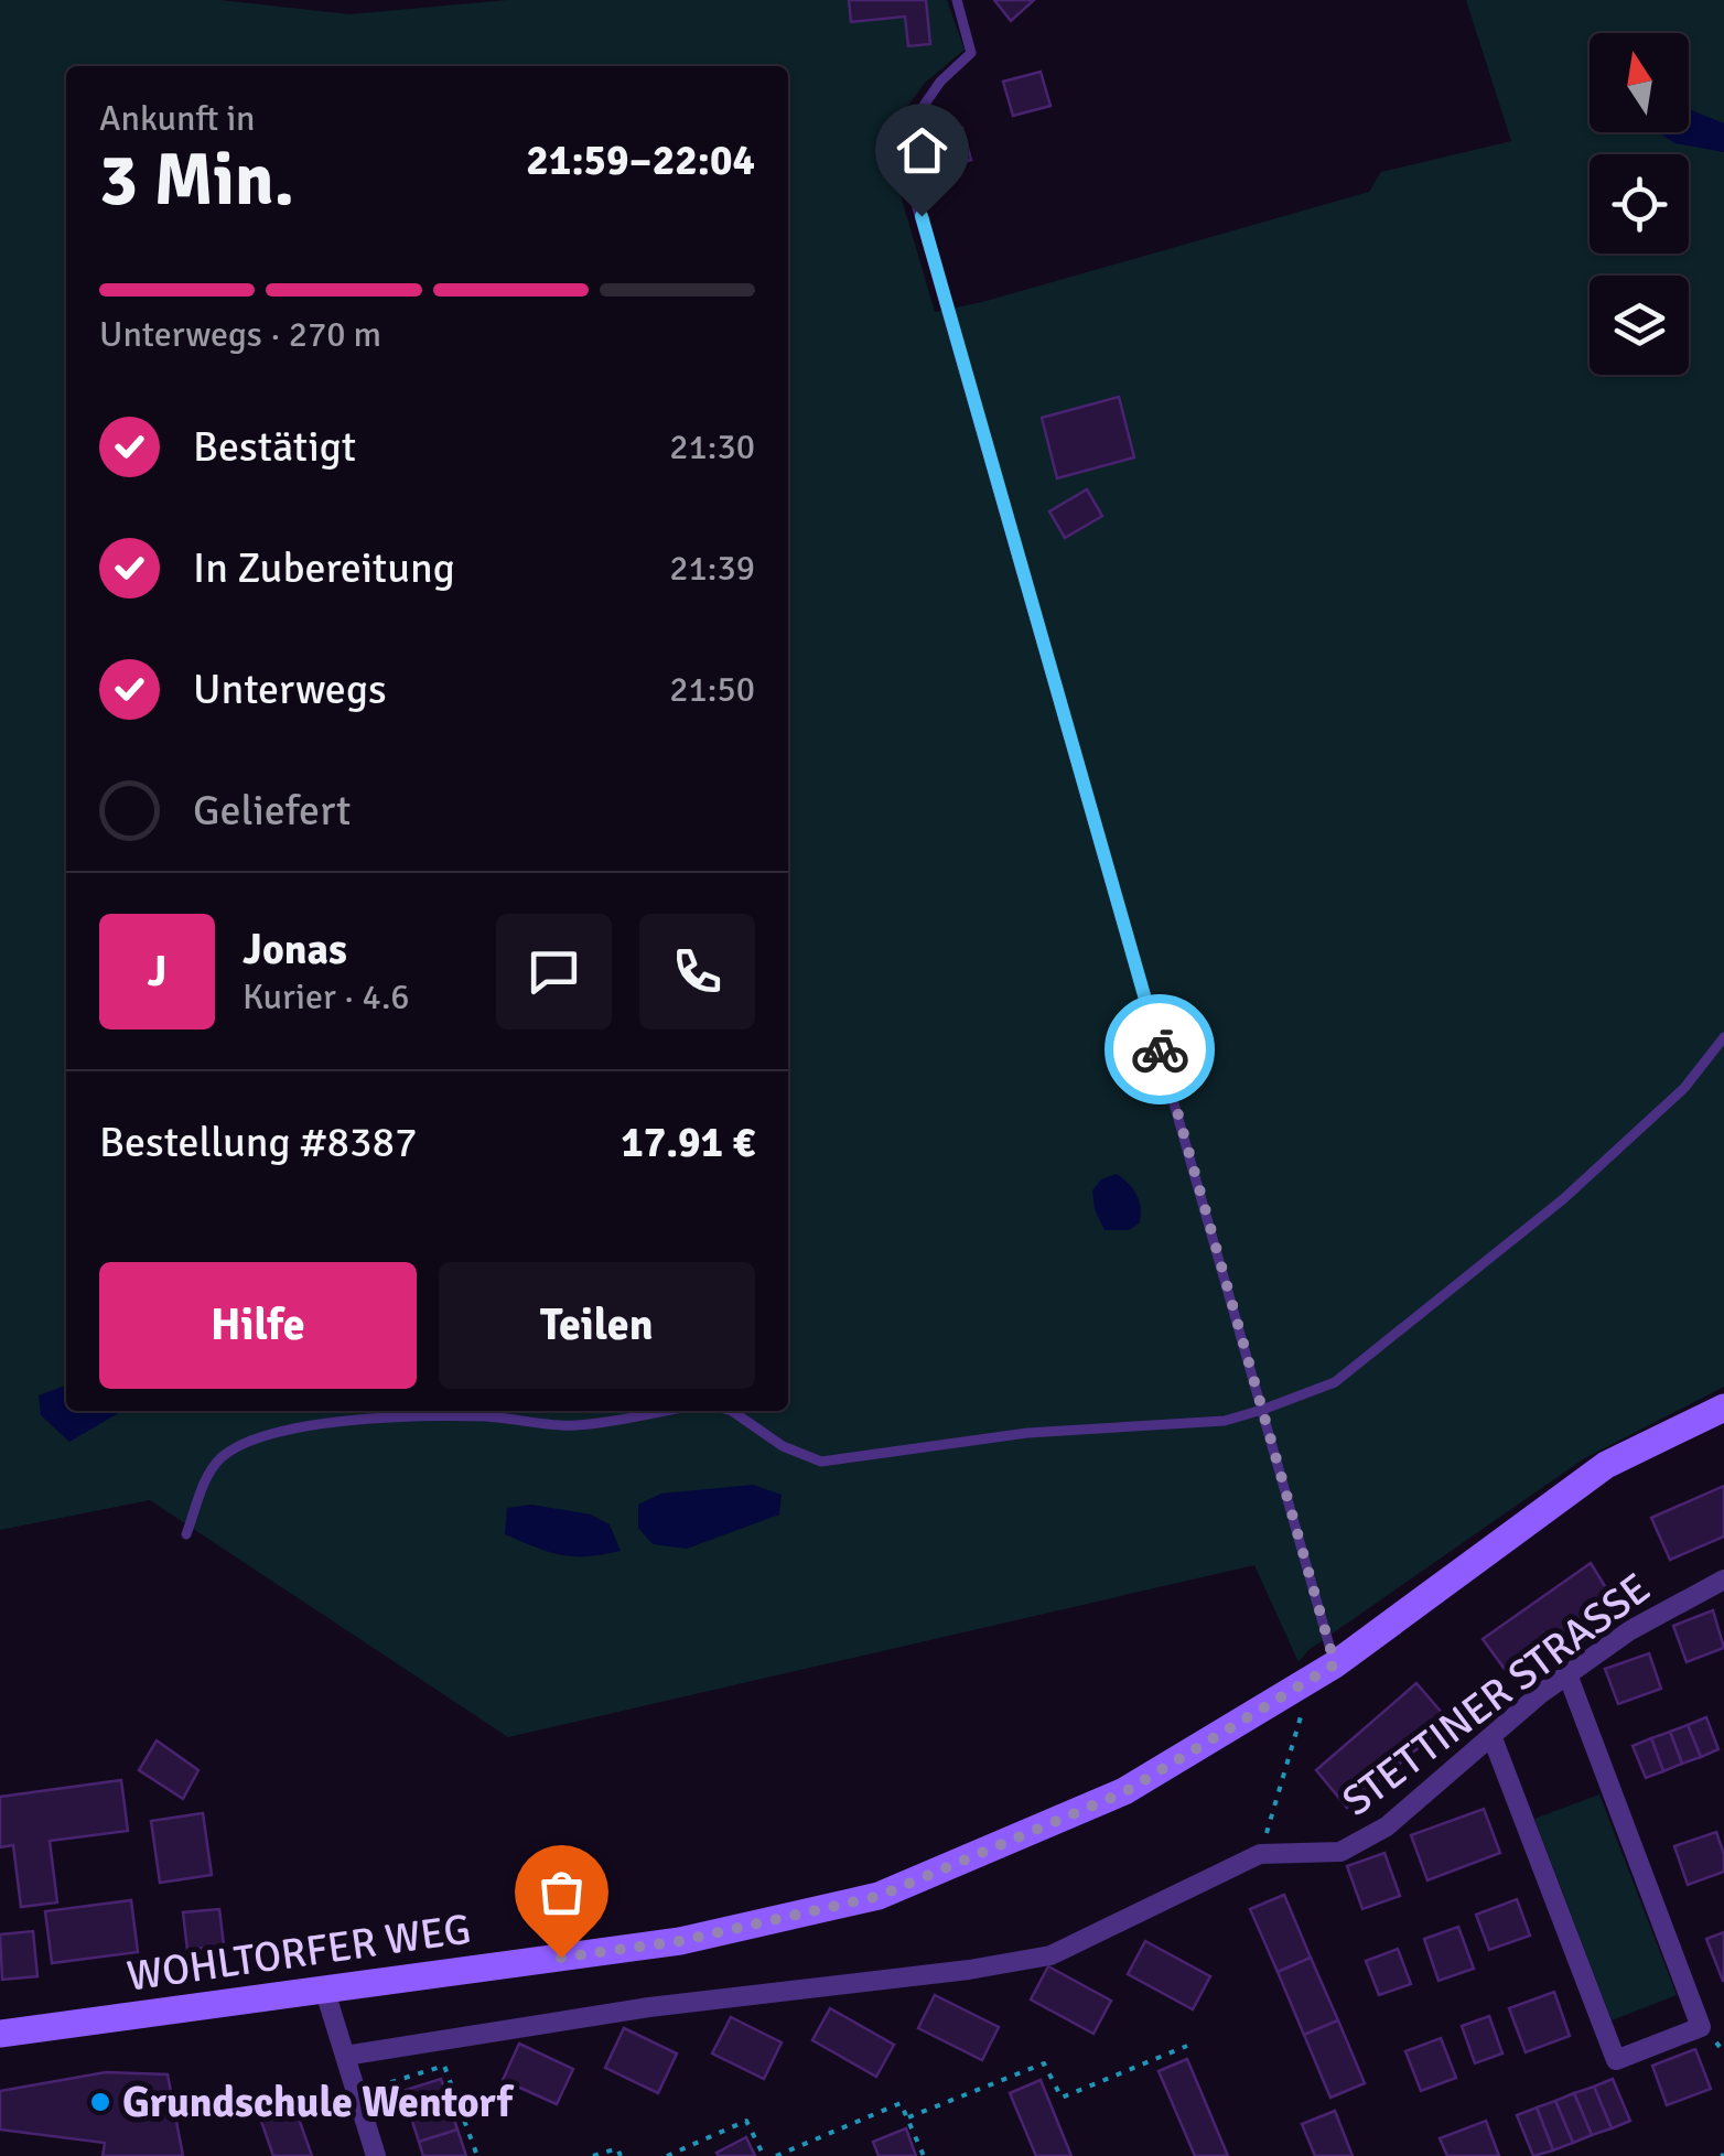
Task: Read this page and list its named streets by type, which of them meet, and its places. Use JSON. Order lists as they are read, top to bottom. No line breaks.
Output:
{"streets":{"main road":["WOHLTORFER WEG"],"street":["STETTINER STRASSE"]},"places":["Grundschule Wentorf"],"north":"top","page":{"heading":["3 Min.","Ankunft in","21:59–22:04"],"panel":["Jonas","Kurier · 4.6","Bestellung #8387","17.91 €"],"bar":"Unterwegs · 270 m","list":[["Bestätigt","21:30"],["In Zubereitung","21:39"],["Unterwegs","21:50"],"Geliefert"],"round":"J","buttons":["Hilfe","Teilen"]}}
